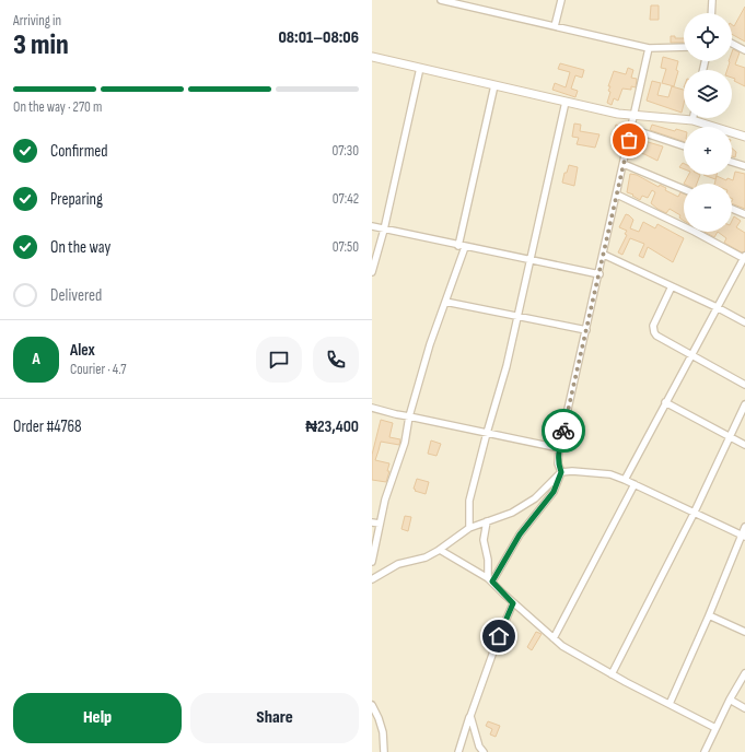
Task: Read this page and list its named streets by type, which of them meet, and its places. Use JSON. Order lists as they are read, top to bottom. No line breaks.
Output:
{"page":{"heading":["3 min","Arriving in","08:01–08:06"],"panel":["Alex","Courier · 4.7","Order #4768","₦23,400"],"map_buttons":["+","−"],"bar":"On the way · 270 m","list":[["Confirmed","07:30"],["Preparing","07:42"],["On the way","07:50"],"Delivered"],"round":"A","buttons":["Help","Share"]}}
